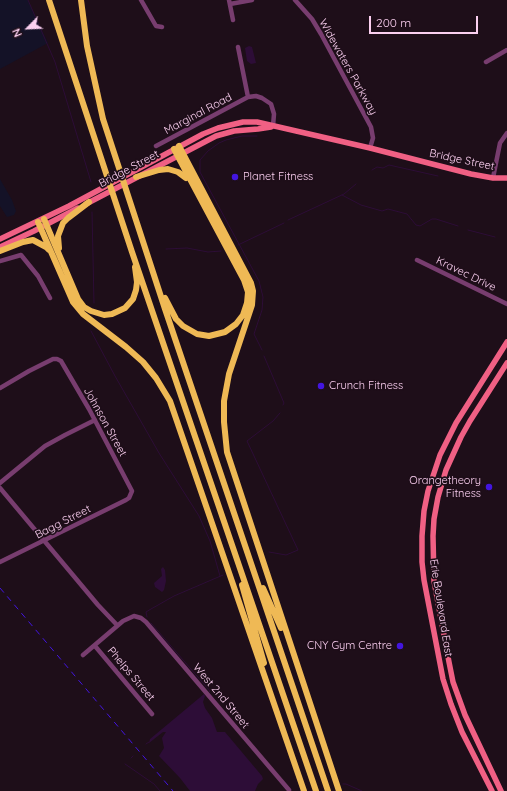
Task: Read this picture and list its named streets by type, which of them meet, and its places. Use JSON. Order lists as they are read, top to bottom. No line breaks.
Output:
{"streets":{"main road":["Bridge Street","Erie Boulevard East"],"street":["Widewaters Parkway","Marginal Road","Kravec Drive","Johnson Street","Bagg Street","Phelps Street","West 2nd Street"]},"crossings":[["Widewaters Parkway","Bridge Street"],["Johnson Street","Bagg Street"]],"places":["Planet Fitness","Crunch Fitness","Orangetheory Fitness","CNY Gym Centre"],"scale_bar":"200 m","north":"bottom left"}
